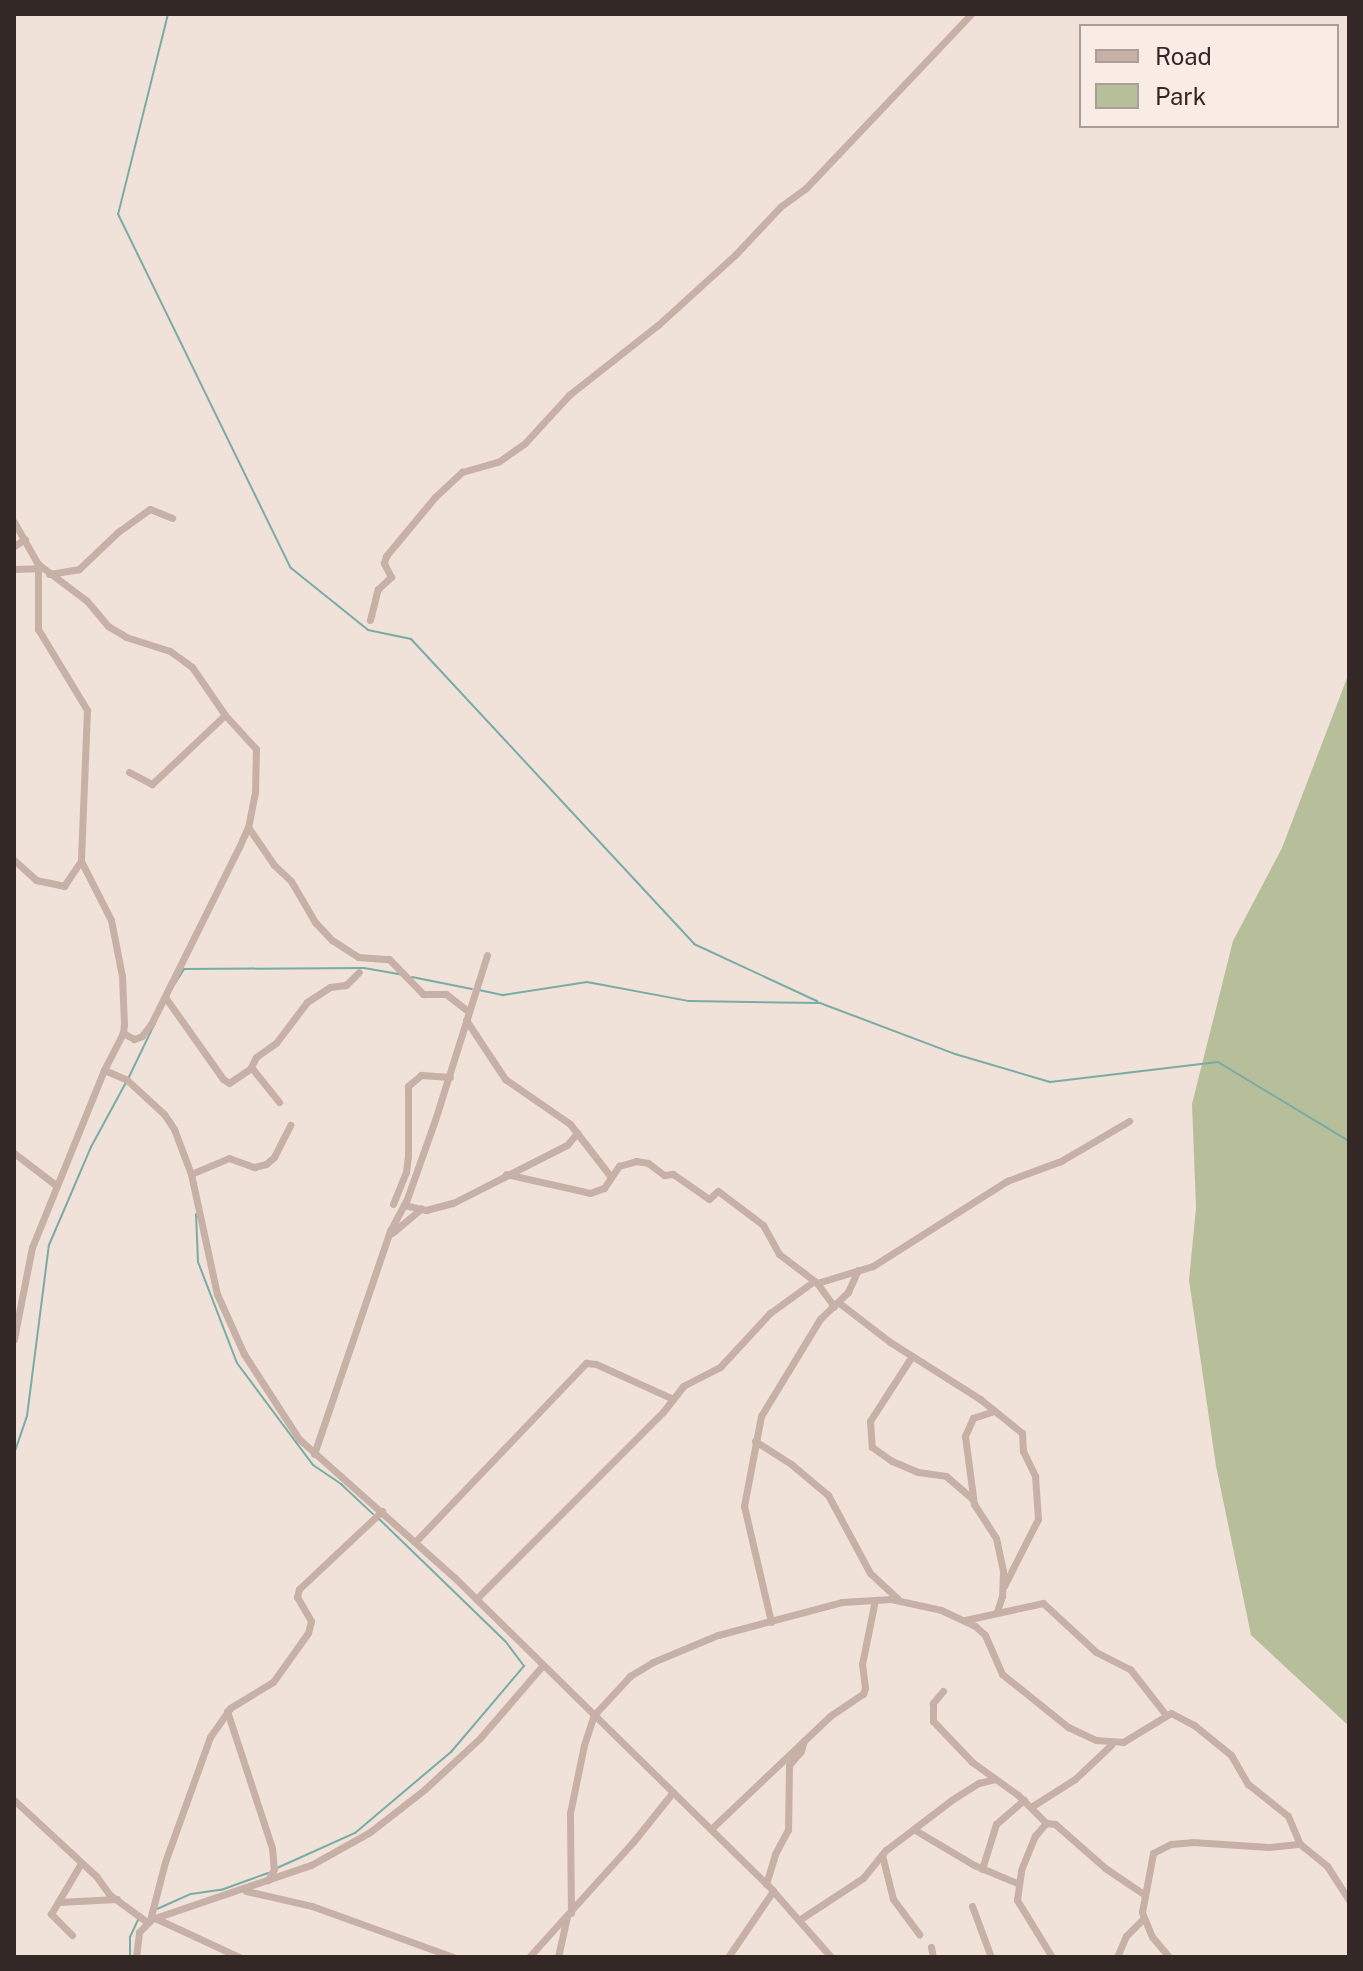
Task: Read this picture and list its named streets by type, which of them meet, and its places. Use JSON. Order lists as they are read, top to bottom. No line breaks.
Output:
{"legend":["Road","Park"]}
